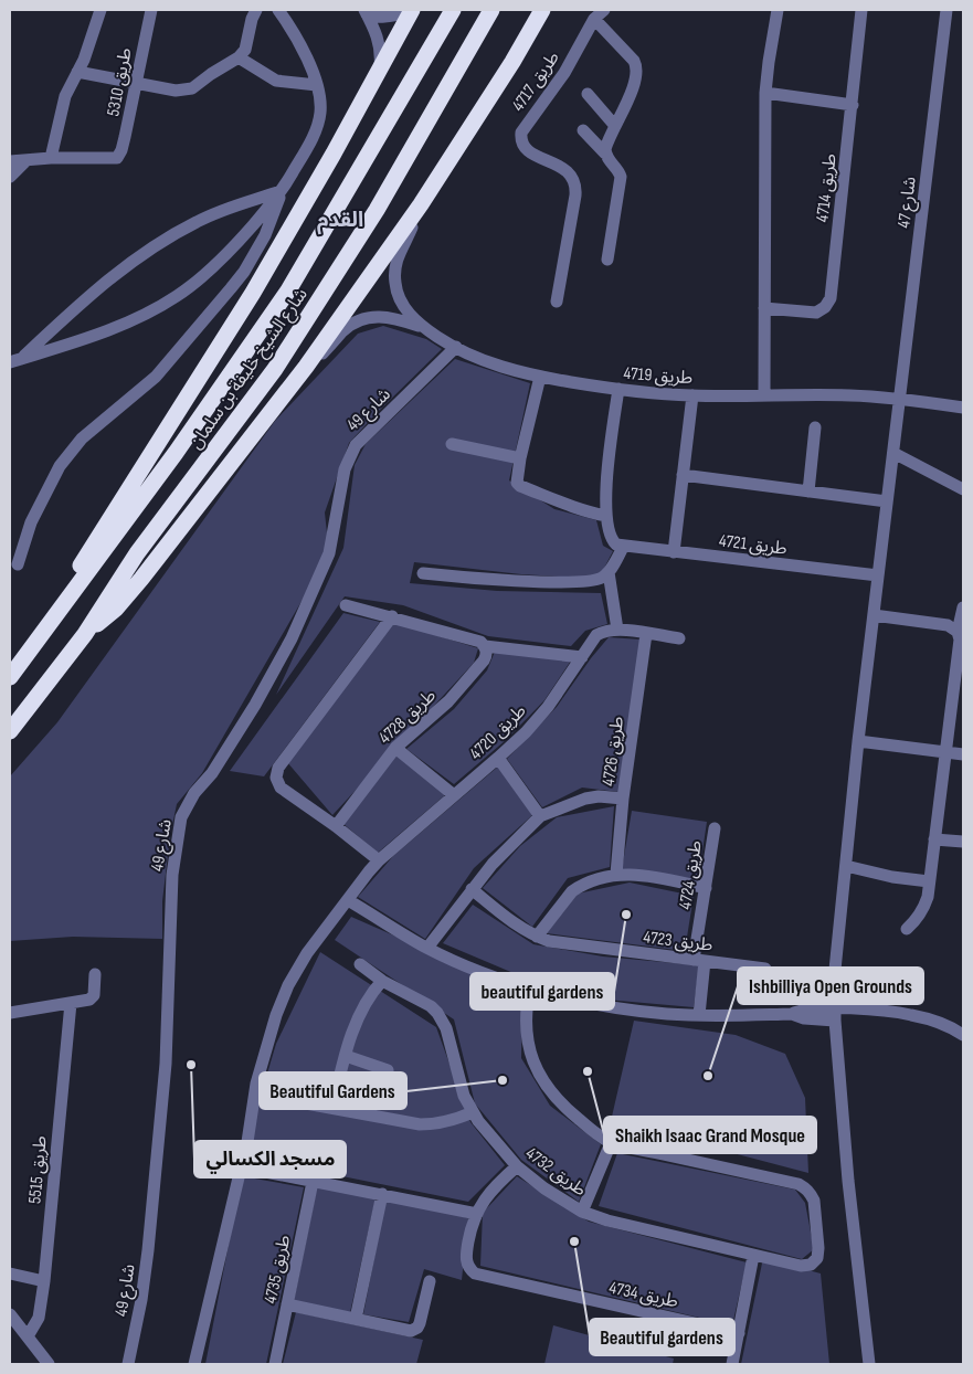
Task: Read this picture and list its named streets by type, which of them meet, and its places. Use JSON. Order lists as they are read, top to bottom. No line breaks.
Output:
{"streets":{"highway":["شارع الشيخ خليفة بن سلمان"],"street":["طريق 4717","طريق 5310","طريق 4714","شارع 47","طريق 4719","شارع 49","طريق 4721","طريق 4728","طريق 4720","طريق 4726","طريق 4724","طريق 4723","طريق 5515","طريق 4732","طريق 4735","طريق 4734"]},"crossings":[["شارع 47","طريق 4719"],["شارع 47","طريق 4721"],["طريق 4719","شارع 49"],["طريق 4724","طريق 4723"],["طريق 4732","طريق 4734"]],"districts":["القدم"],"places":["beautiful gardens","مسجد الكسالي","Shaikh Isaac Grand Mosque","Ishbilliya Open Grounds","Beautiful Gardens","Beautiful gardens"]}
